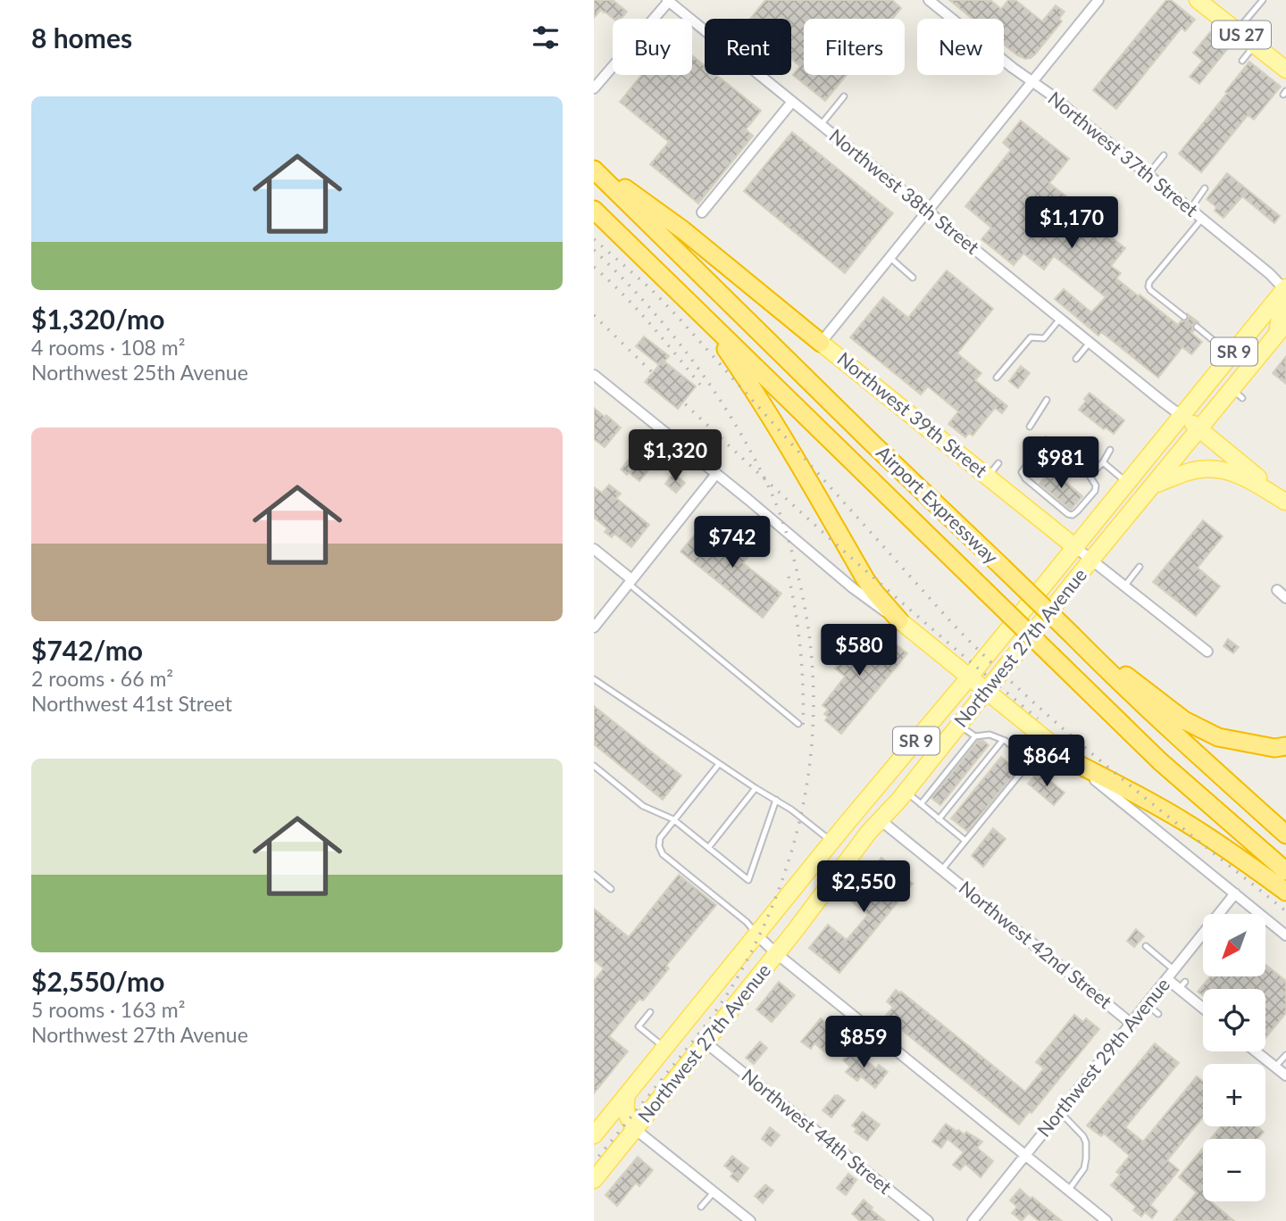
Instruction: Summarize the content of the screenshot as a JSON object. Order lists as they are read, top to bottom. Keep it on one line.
{"streets":{"highway":["Airport Expressway"],"main road":["US 27","Northwest 38th Street","SR 9","Northwest 39th Street","Northwest 27th Avenue"],"street":["Northwest 37th Street","Northwest 42nd Street","Northwest 29th Avenue","Northwest 44th Street"]},"crossings":[["Northwest 37th Street","Northwest 27th Avenue"],["Northwest 38th Street","Northwest 27th Avenue"],["Northwest 39th Street","Northwest 27th Avenue"],["Northwest 27th Avenue","Northwest 42nd Street"],["Northwest 27th Avenue","Northwest 44th Street"],["Northwest 42nd Street","Northwest 29th Avenue"]],"north":"bottom left","page":{"heading":"8 homes","chip":["Buy","Rent","Filters","New"],"list":[{"name":"$1,320/mo","note":"4 rooms · 108 m² · Northwest 25th Avenue"},{"name":"$742/mo","note":"2 rooms · 66 m² · Northwest 41st Street"},{"name":"$2,550/mo","note":"5 rooms · 163 m² · Northwest 27th Avenue"}],"price":["$1,170","$1,320","$981","$742","$580","$864","$2,550","$859"],"map_buttons":["+","−"]}}
